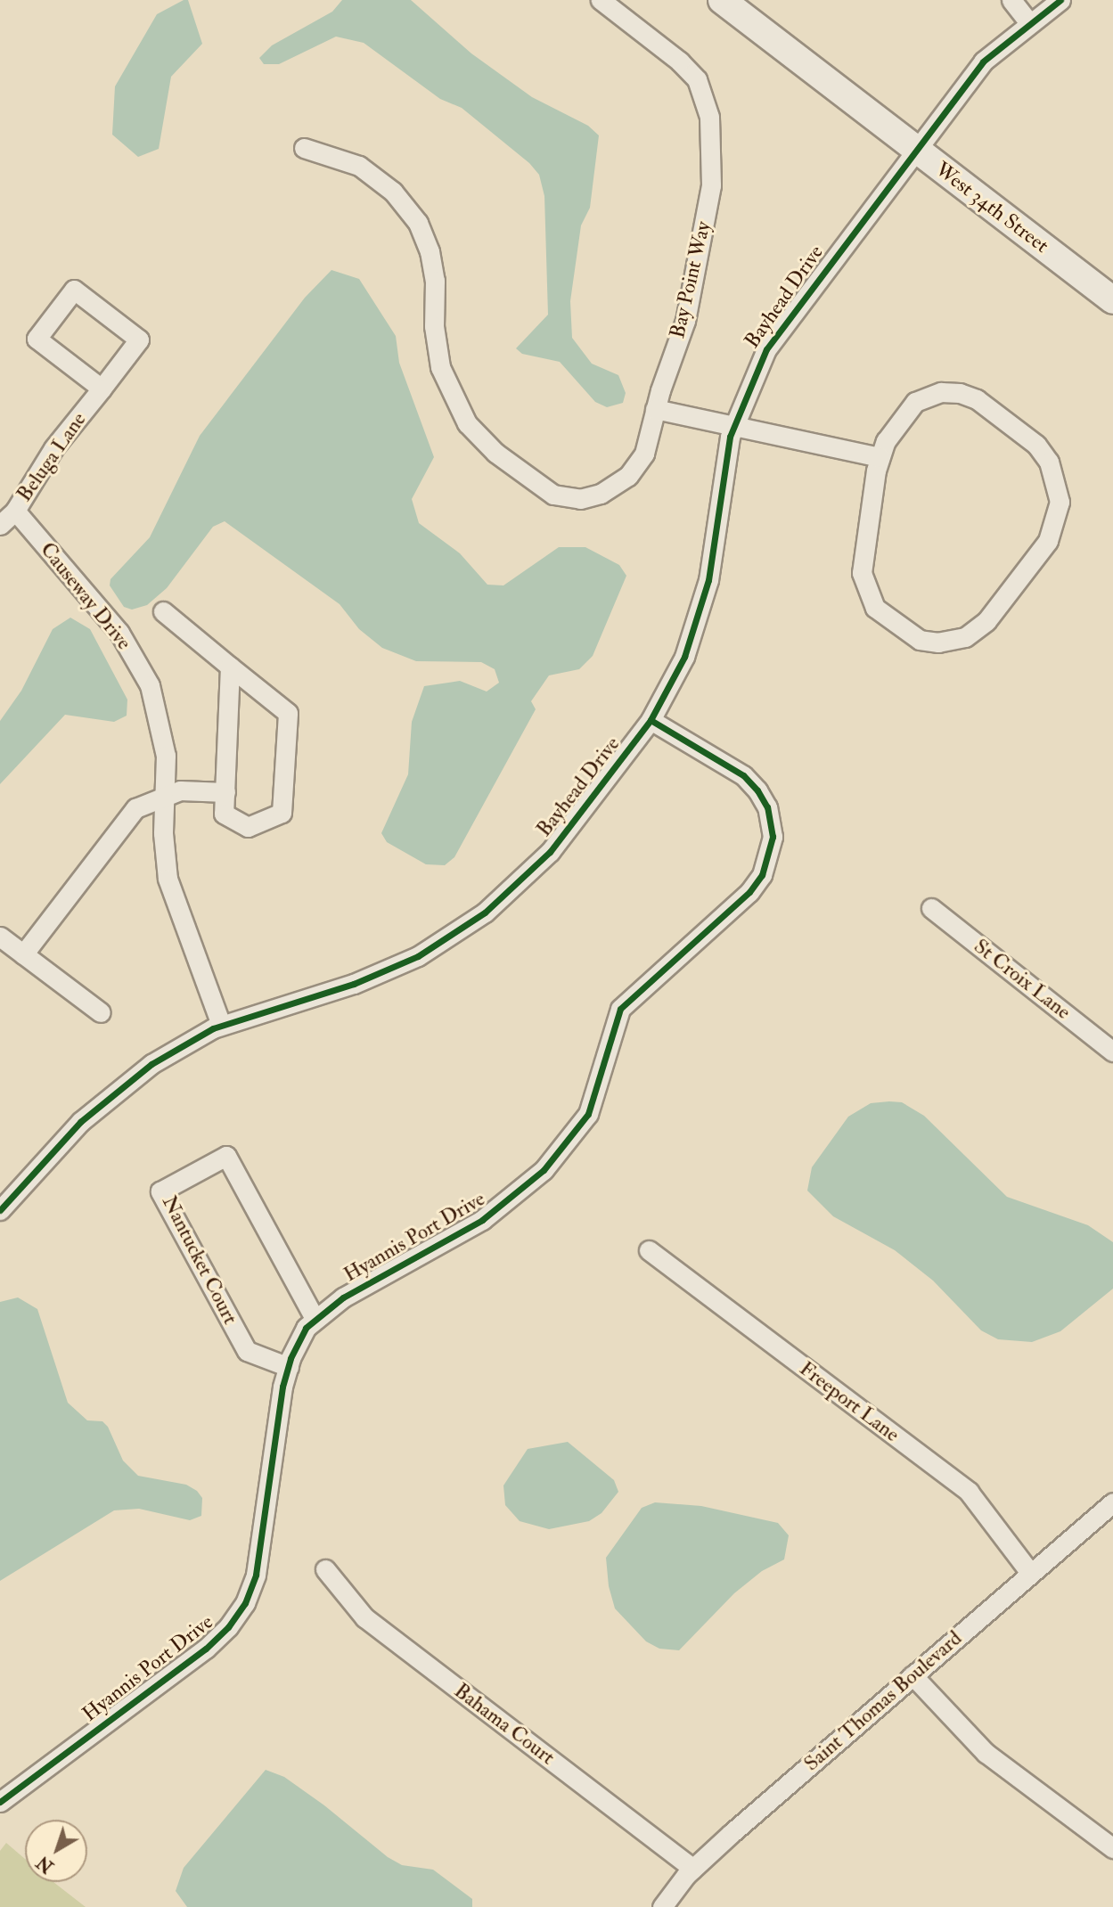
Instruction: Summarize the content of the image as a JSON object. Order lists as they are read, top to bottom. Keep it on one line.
{"streets":{"street":["West 34th Street","Bay Point Way","Bayhead Drive","Beluga Lane","Causeway Drive","St Croix Lane","Hyannis Port Drive","Nantucket Court","Freeport Lane","Saint Thomas Boulevard","Bahama Court"]},"crossings":[["West 34th Street","Bayhead Drive"],["Bayhead Drive","Causeway Drive"],["Bayhead Drive","Hyannis Port Drive"],["Beluga Lane","Causeway Drive"],["Hyannis Port Drive","Nantucket Court"],["Freeport Lane","Saint Thomas Boulevard"],["Saint Thomas Boulevard","Bahama Court"]],"north":"bottom left"}
